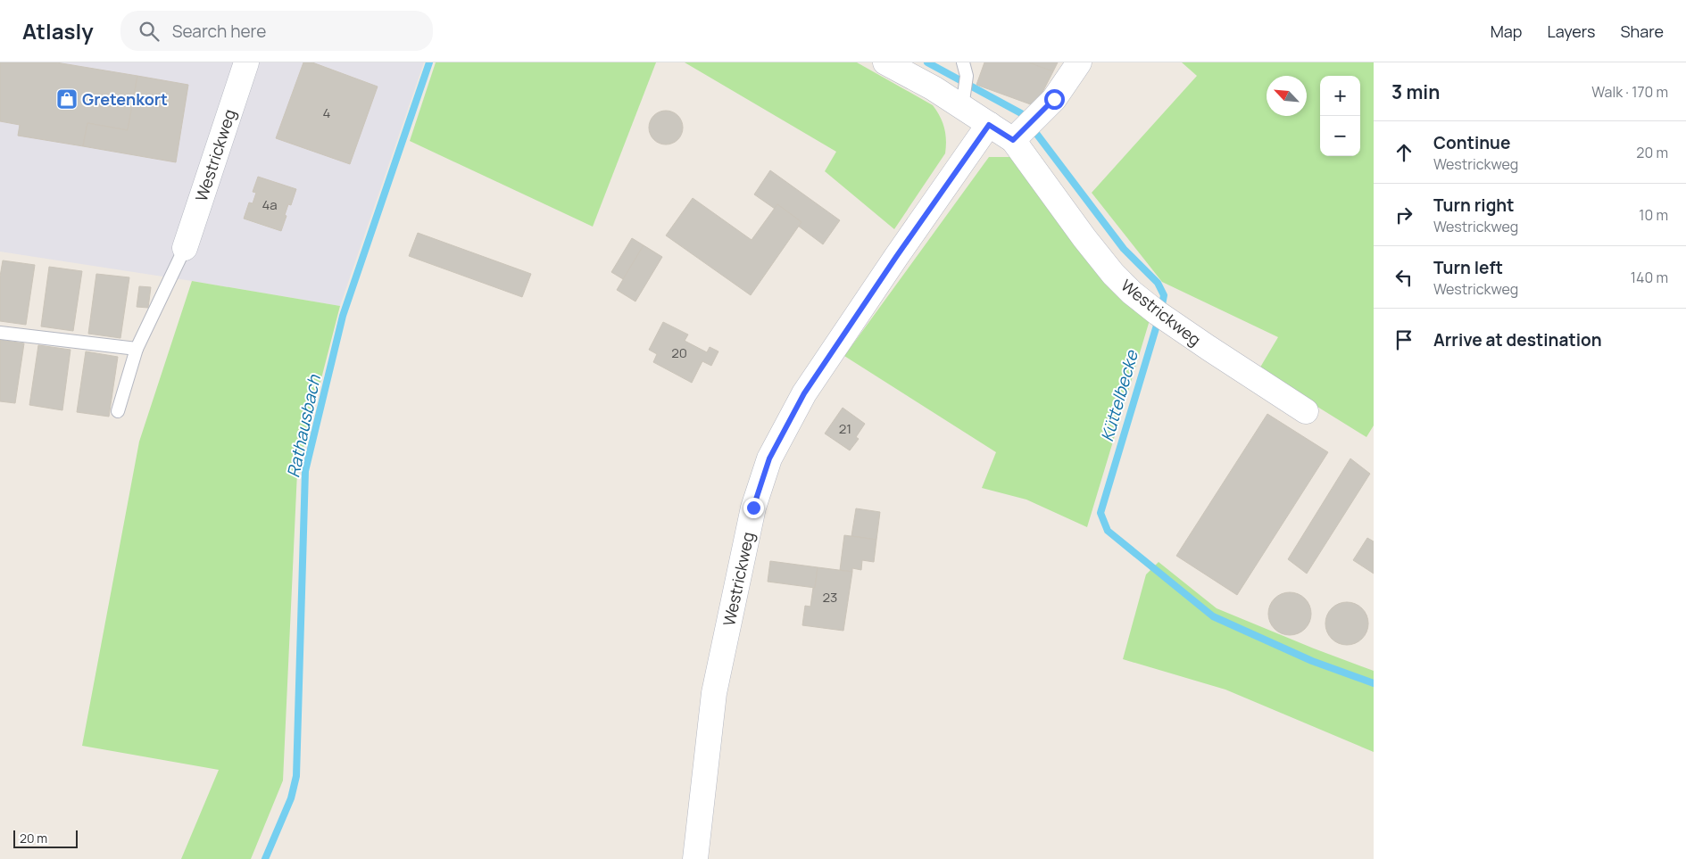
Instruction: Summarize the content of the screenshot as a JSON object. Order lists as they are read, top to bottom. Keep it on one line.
{"streets":{"street":["Westrickweg"]},"water":["Küttelbecke","Rathausbach"],"places":{"shop":["Gretenkort"]},"house_numbers":["4","4a","20","21","23"],"scale_bar":"20 m","north":"top left","page":{"header":"Atlasly","search":"Search here","nav":["Map","Layers","Share"],"heading":["3 min","Walk · 170 m"],"map_buttons":["+","−"],"list":[["Continue","Westrickweg","20 m"],["Turn right","Westrickweg","10 m"],["Turn left","Westrickweg","140 m"],"Arrive at destination"],"scale":"20 m"}}
